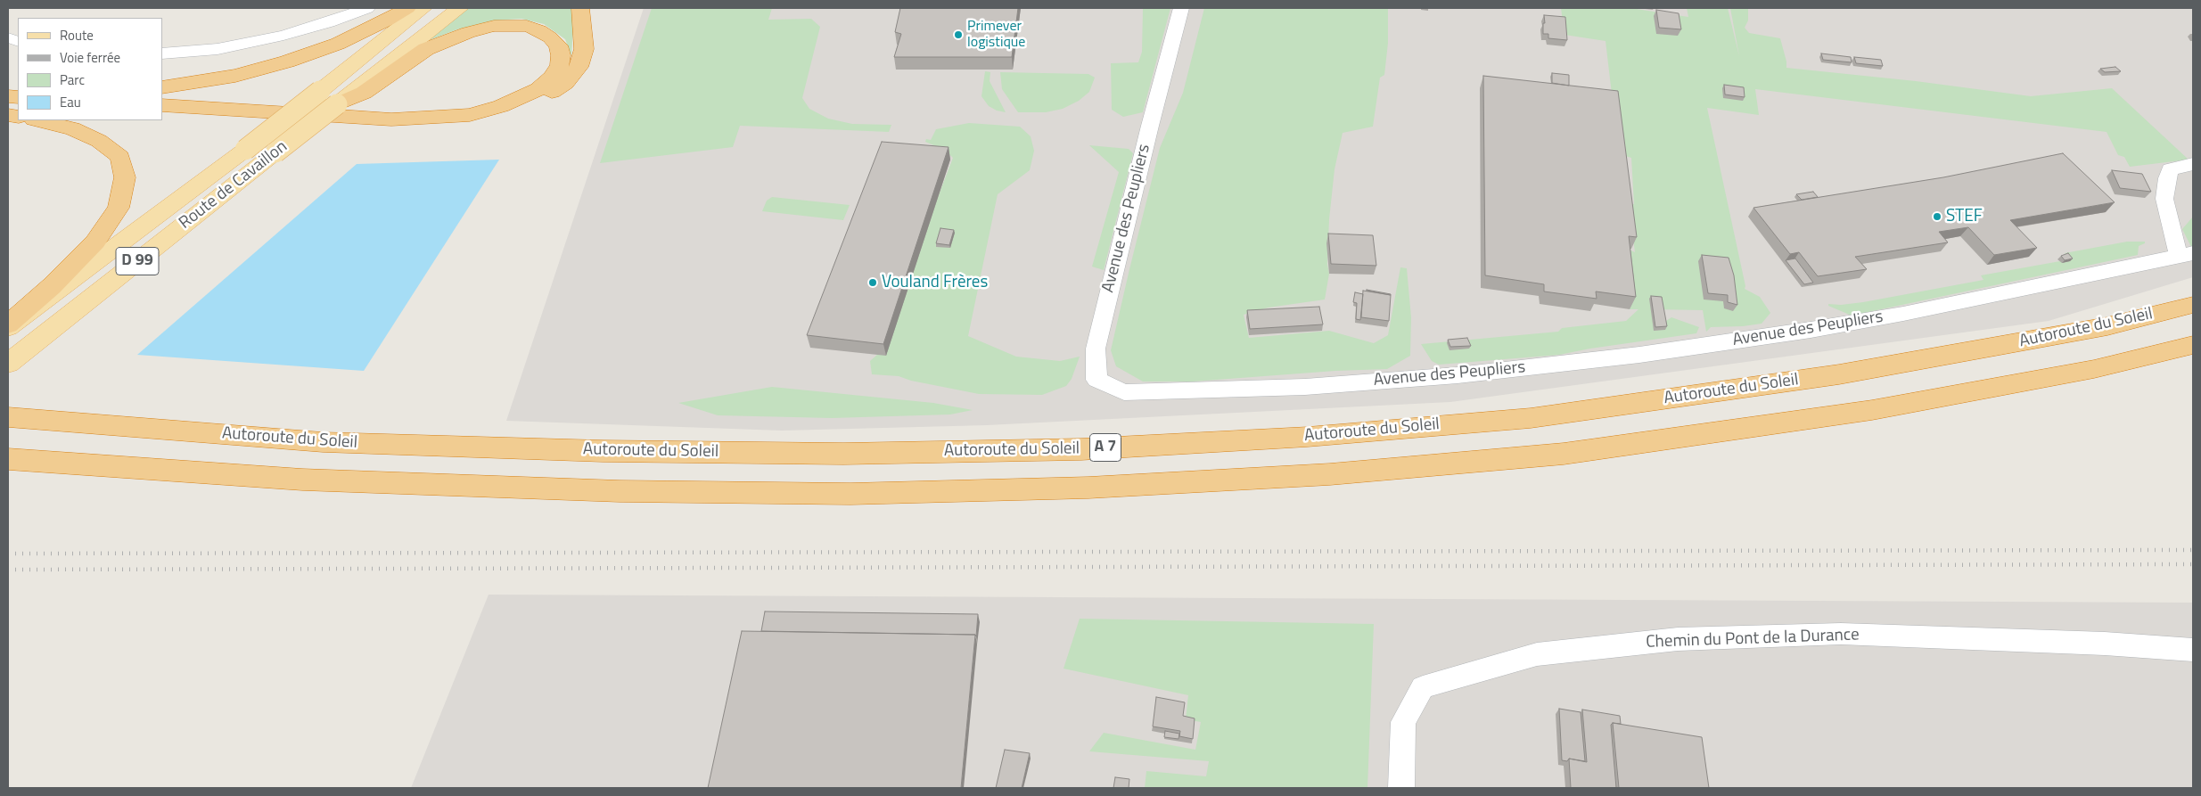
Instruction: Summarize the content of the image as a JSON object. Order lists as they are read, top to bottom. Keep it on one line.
{"streets":{"highway":["Autoroute du Soleil","A 7"],"main road":["Route de Cavaillon","D 99"],"street":["Avenue des Peupliers","Chemin du Pont de la Durance"]},"places":["Primever logistique","STEF","Vouland Frères"],"legend":["Route","Voie ferrée","Parc","Eau"]}
